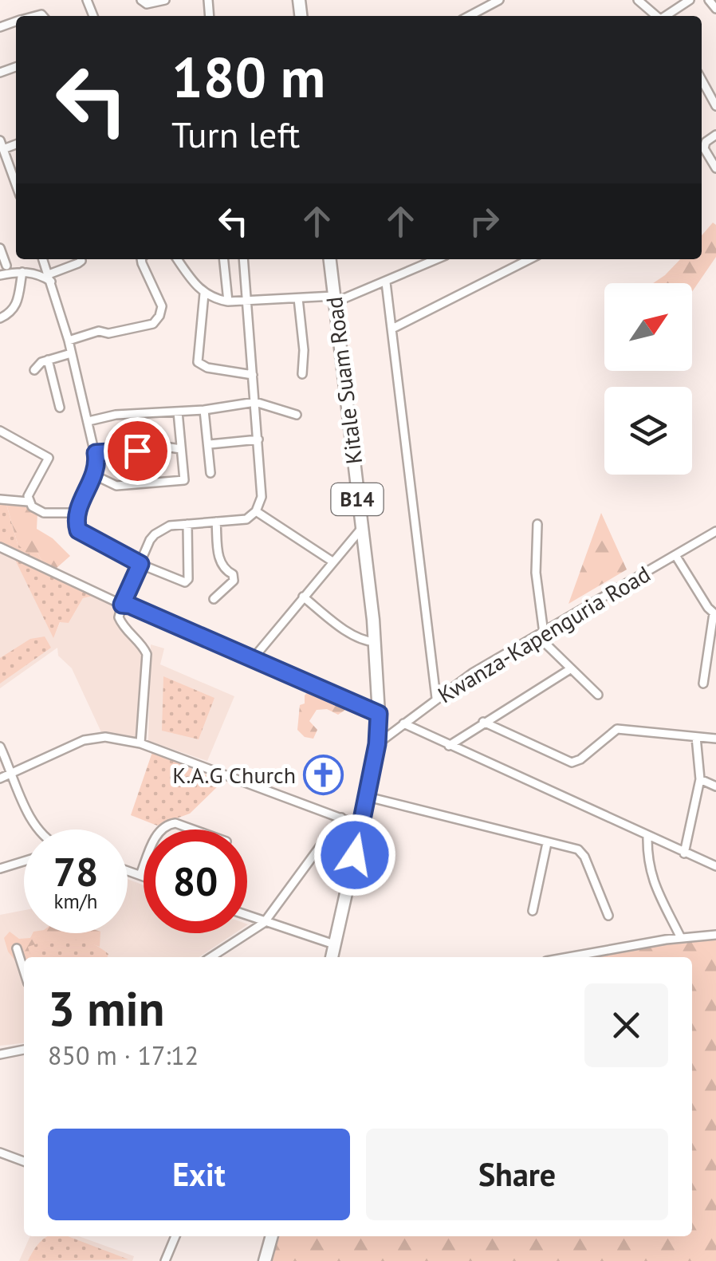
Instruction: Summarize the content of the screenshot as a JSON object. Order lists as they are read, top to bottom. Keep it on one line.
{"streets":{"highway":["Kitale Suam Road","B14"],"street":["Kwanza-Kapenguria Road"]},"crossings":[["Kitale Suam Road","B14"],["Kitale Suam Road","Kwanza-Kapenguria Road"],["B14","Kwanza-Kapenguria Road"]],"places":{"church":["K.A.G Church"]},"north":"top right","page":{"turn":["180 m","Turn left"],"speed":"78 km/h","limit":"80","heading":["3 min","850 m · 17:12"],"buttons":["Exit","Share"]}}
